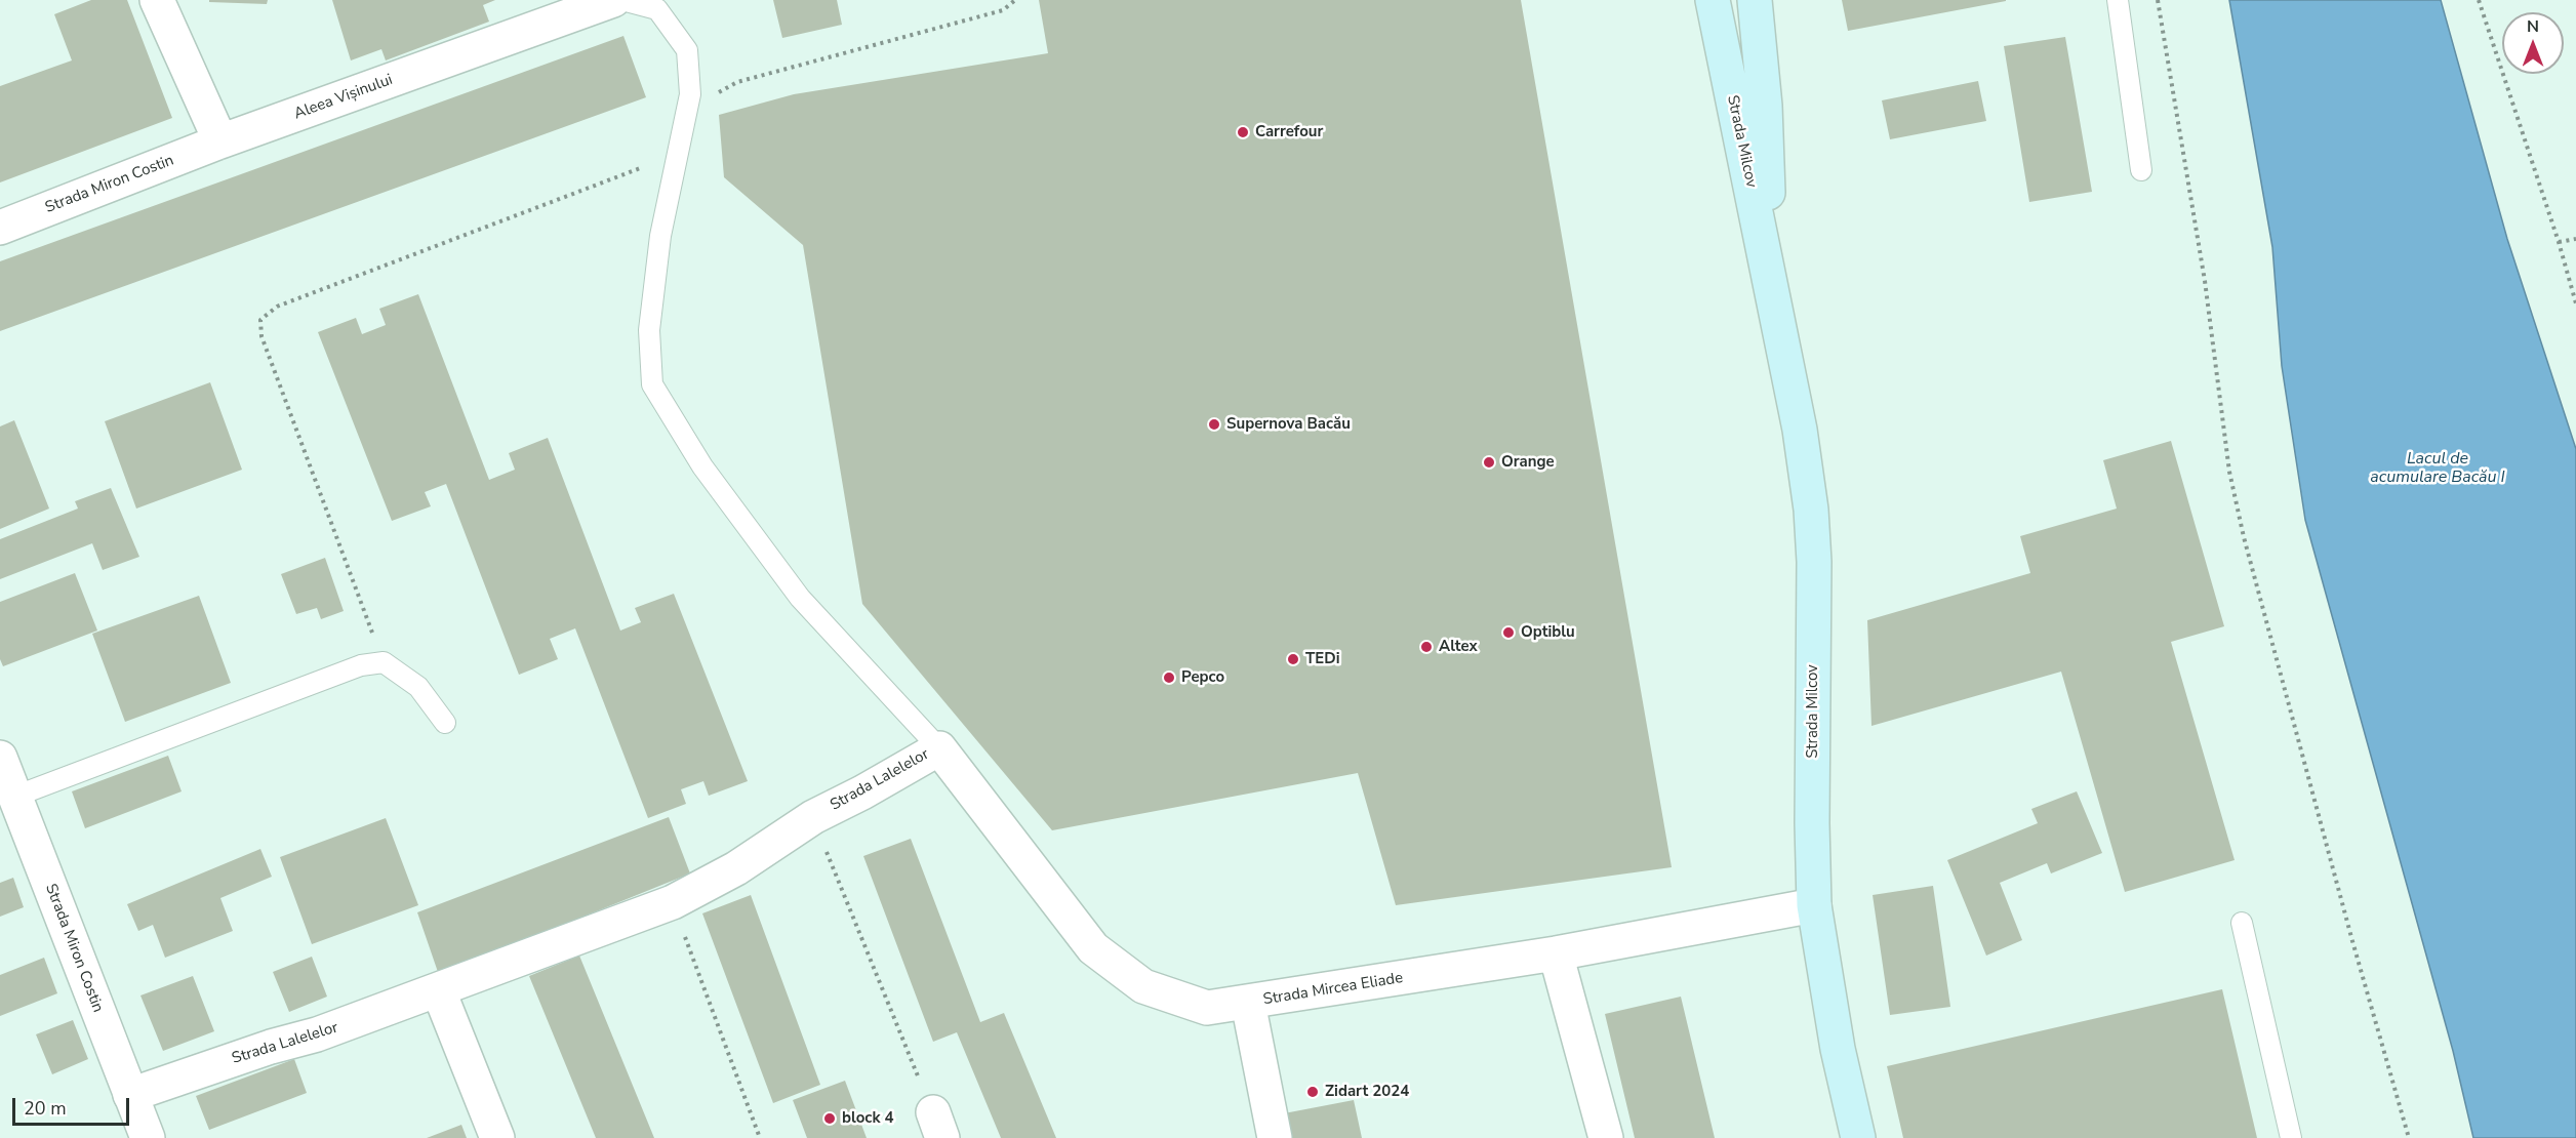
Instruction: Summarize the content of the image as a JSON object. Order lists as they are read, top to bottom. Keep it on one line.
{"streets":{"main road":["Strada Milcov"],"street":["Aleea Vișinului","Strada Miron Costin","Strada Lalelelor","Strada Mircea Eliade"]},"crossings":[["Aleea Vișinului","Strada Miron Costin"],["Strada Milcov","Strada Mircea Eliade"],["Strada Miron Costin","Strada Lalelelor"],["Strada Lalelelor","Strada Mircea Eliade"]],"water":["Lacul de acumulare Bacău I"],"places":["Carrefour","Supernova Bacău","Orange","Optiblu","Altex","TEDi","Pepco","Zidart 2024","block 4"],"scale_bar":"20 m","north":"top"}
